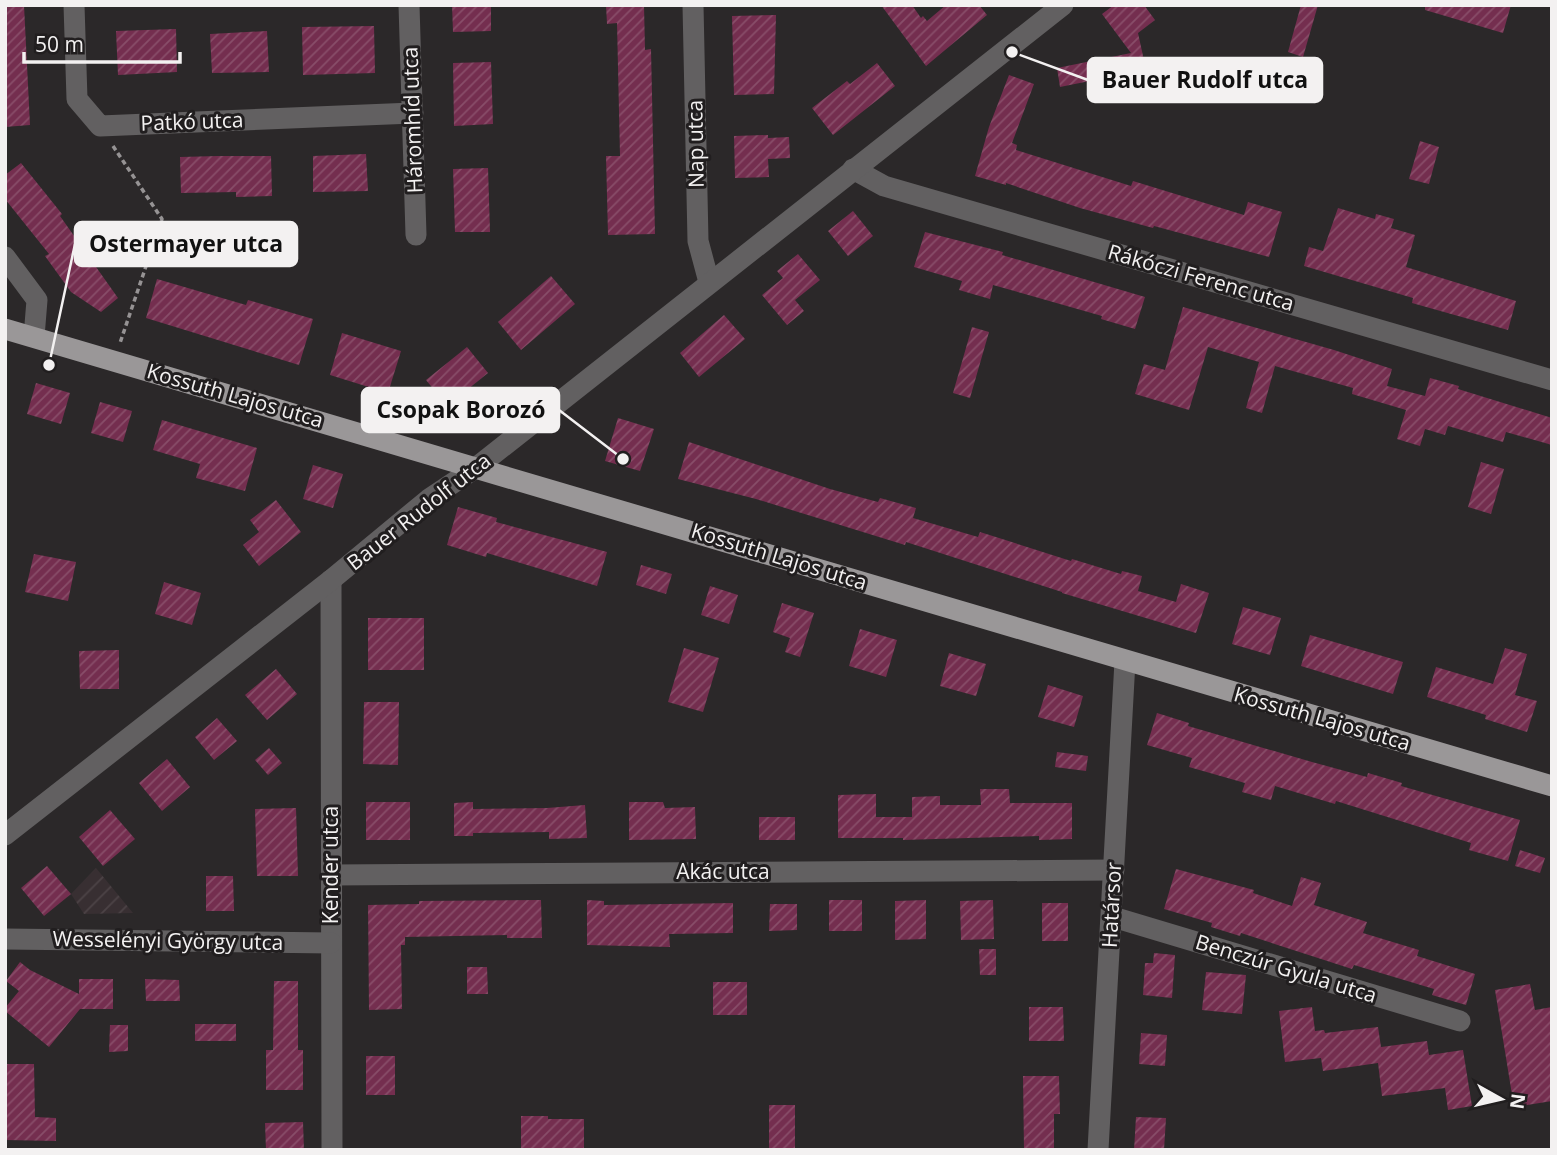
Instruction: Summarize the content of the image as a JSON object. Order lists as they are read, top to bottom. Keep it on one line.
{"streets":{"main road":["Kossuth Lajos utca"],"street":["Háromhíd utca","Patkó utca","Nap utca","Rákóczi Ferenc utca","Bauer Rudolf utca","Kender utca","Akác utca","Határsor","Wesselényi György utca","Benczúr Gyula utca"]},"crossings":[["Háromhíd utca","Patkó utca"],["Nap utca","Bauer Rudolf utca"],["Rákóczi Ferenc utca","Bauer Rudolf utca"],["Kossuth Lajos utca","Bauer Rudolf utca"],["Kossuth Lajos utca","Határsor"],["Bauer Rudolf utca","Kender utca"],["Kender utca","Akác utca"],["Kender utca","Wesselényi György utca"],["Akác utca","Határsor"],["Határsor","Benczúr Gyula utca"]],"places":["Bauer Rudolf utca","Ostermayer utca","Csopak Borozó"],"scale_bar":"50 m","north":"right"}
